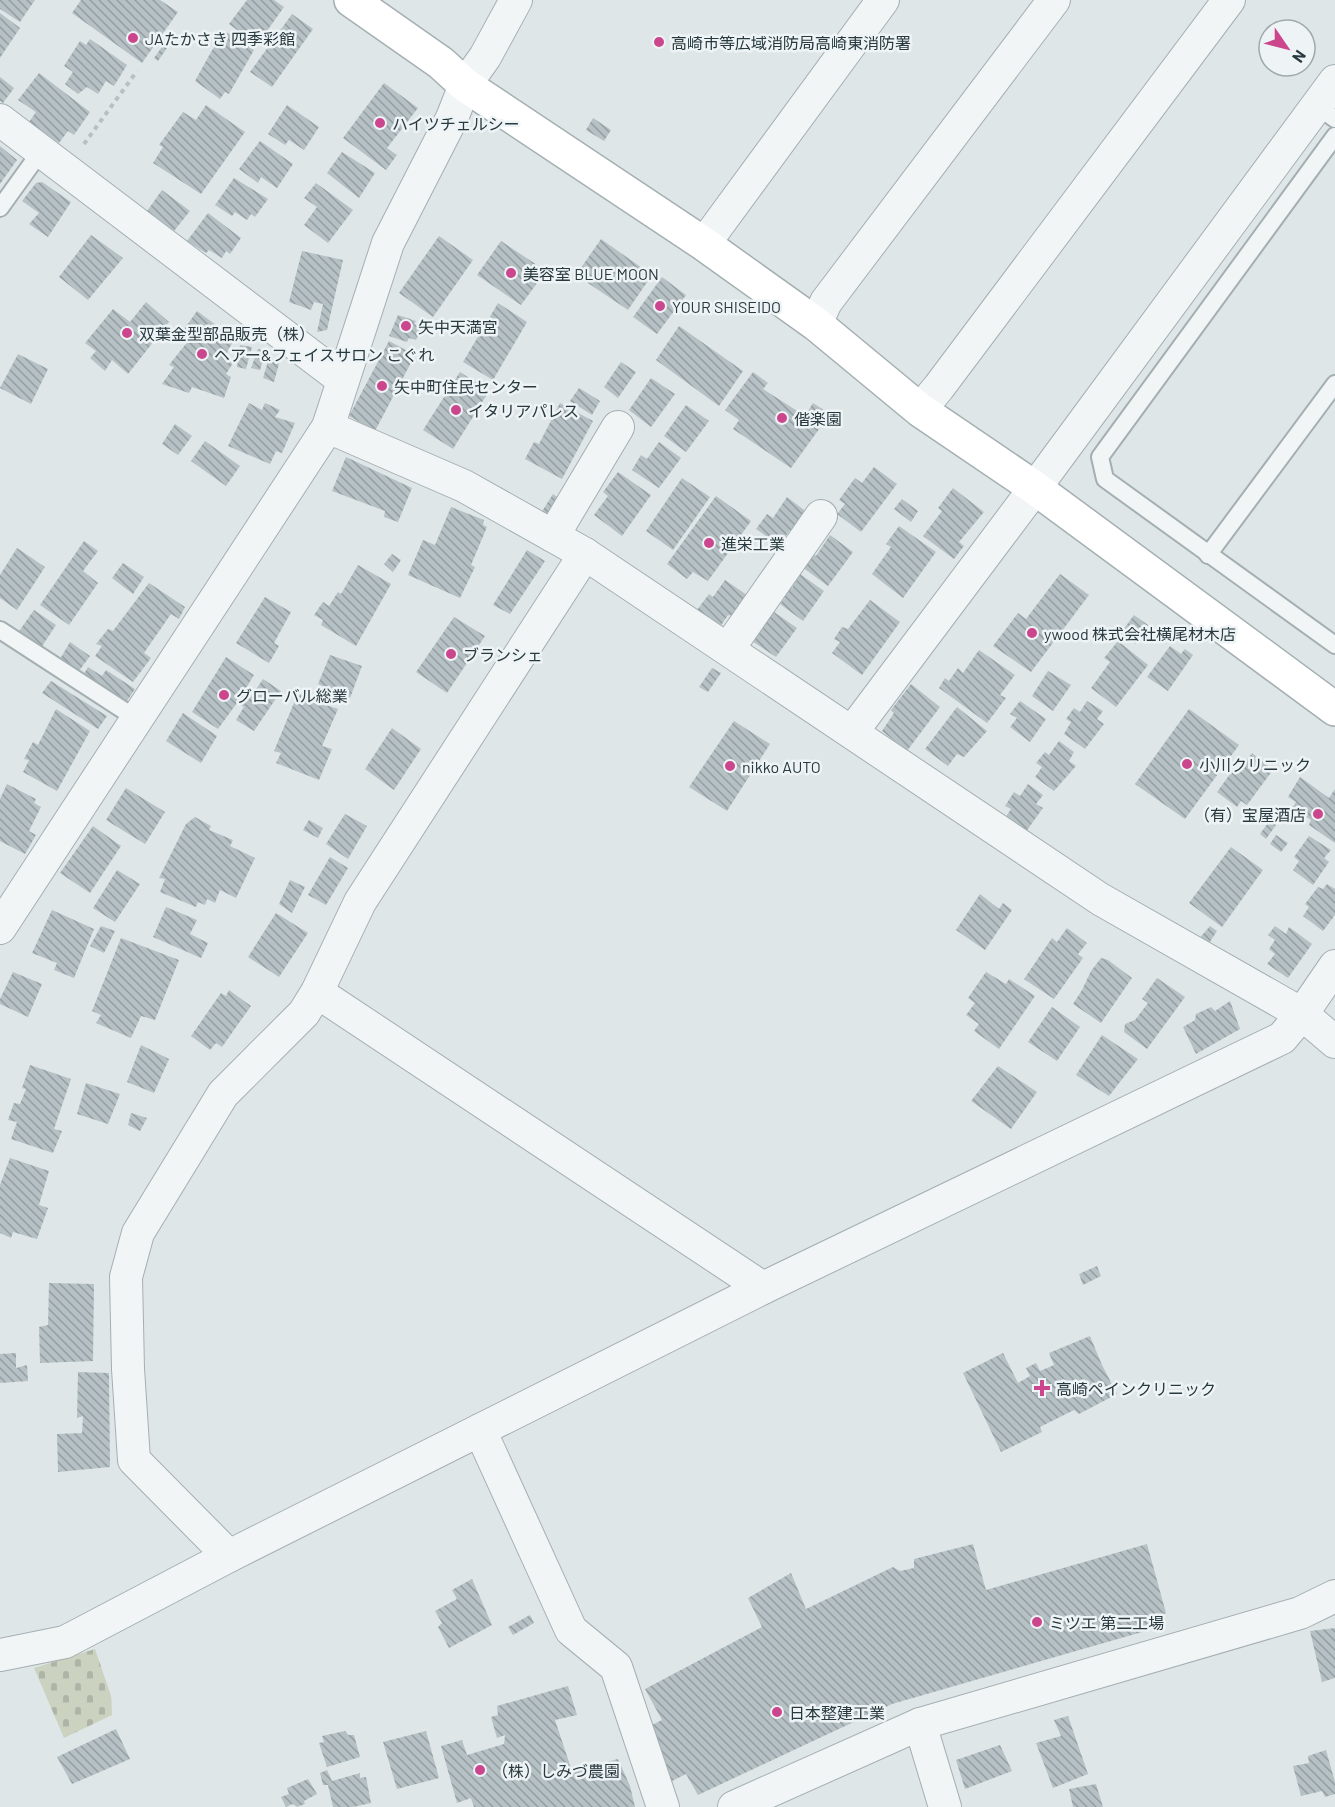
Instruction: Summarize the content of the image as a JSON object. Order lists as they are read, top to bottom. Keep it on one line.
{"places":{"other":["JAたかさき 四季彩館","高崎市等広域消防局高崎東消防署","ハイツチェルシー","美容室 BLUE MOON","YOUR SHISEIDO","矢中天満宮","双葉金型部品販売（株）","ヘアー&フェイスサロン こぐれ","矢中町住民センター","イタリアパレス","偕楽園","進栄工業","ywood 株式会社横尾材木店","ブランシェ","グローバル総業","小川クリニック","nikko AUTO","（有）宝屋酒店","ミツエ 第二工場","日本整建工業","（株）しみづ農園"],"health":["高崎ペインクリニック"]},"north":"bottom right"}
